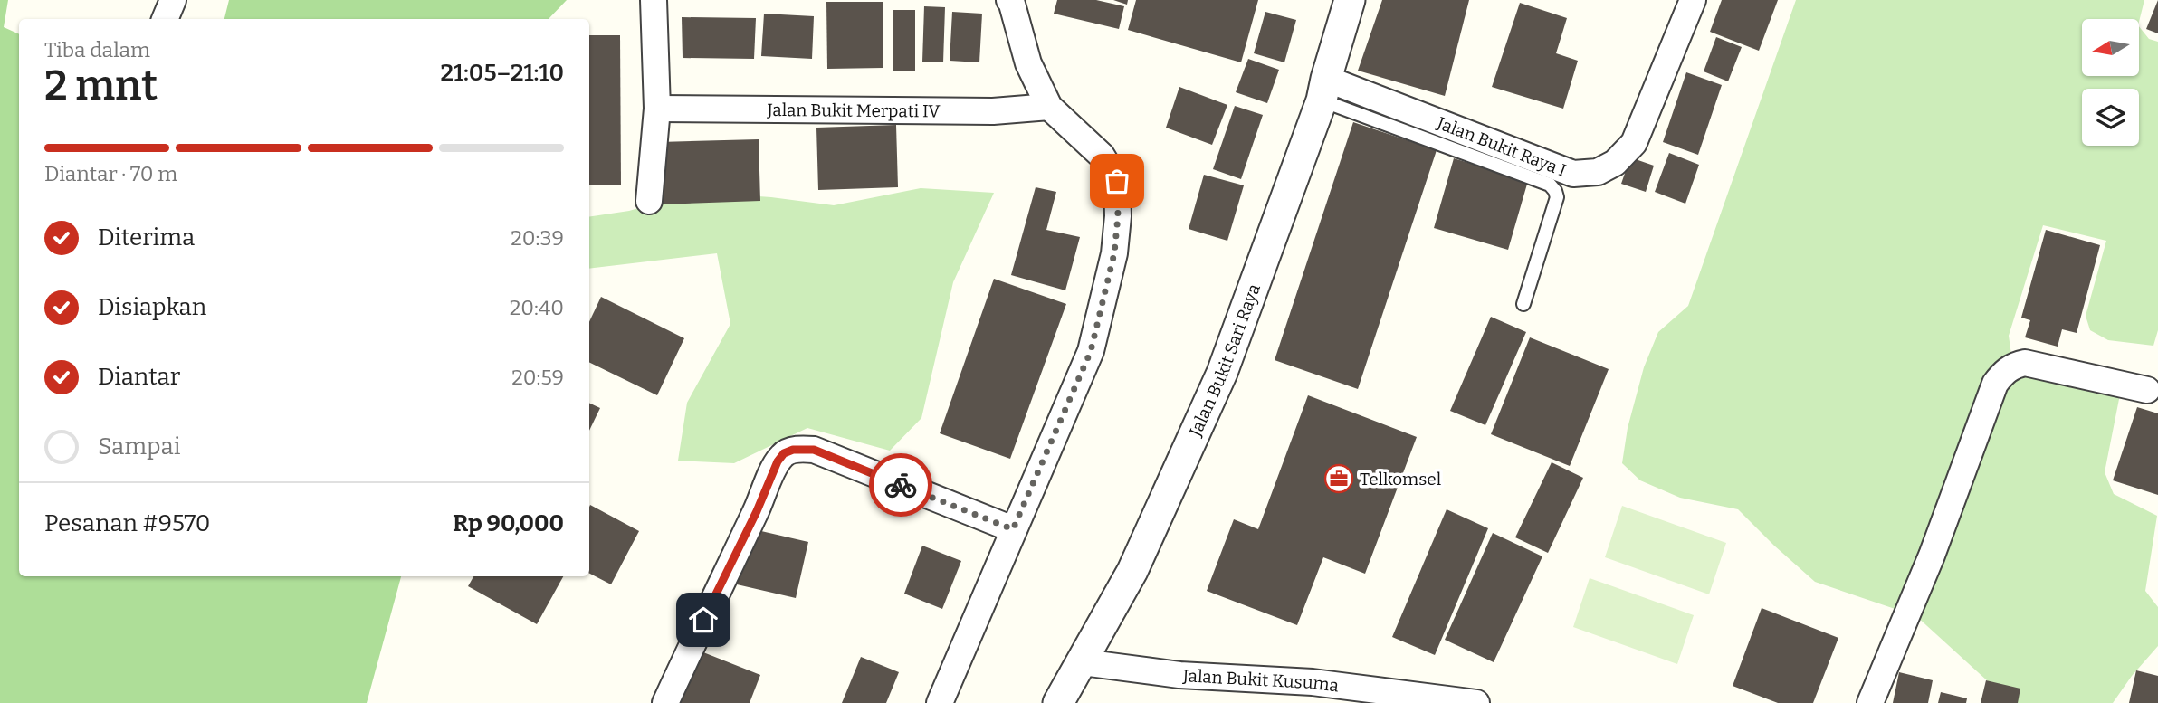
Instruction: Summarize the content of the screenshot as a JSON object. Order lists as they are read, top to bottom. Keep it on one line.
{"streets":{"street":["Jalan Bukit Merpati IV","Jalan Bukit Raya I","Jalan Bukit Sari Raya","Jalan Bukit Kusuma"]},"crossings":[["Jalan Bukit Raya I","Jalan Bukit Sari Raya"],["Jalan Bukit Sari Raya","Jalan Bukit Kusuma"]],"places":{"office":["Telkomsel"]},"north":"left","page":{"heading":["2 mnt","Tiba dalam","21:05–21:10"],"panel":["Pesanan #9570","Rp 90,000"],"bar":"Diantar · 70 m","list":[["Diterima","20:39"],["Disiapkan","20:40"],["Diantar","20:59"],"Sampai"]}}
